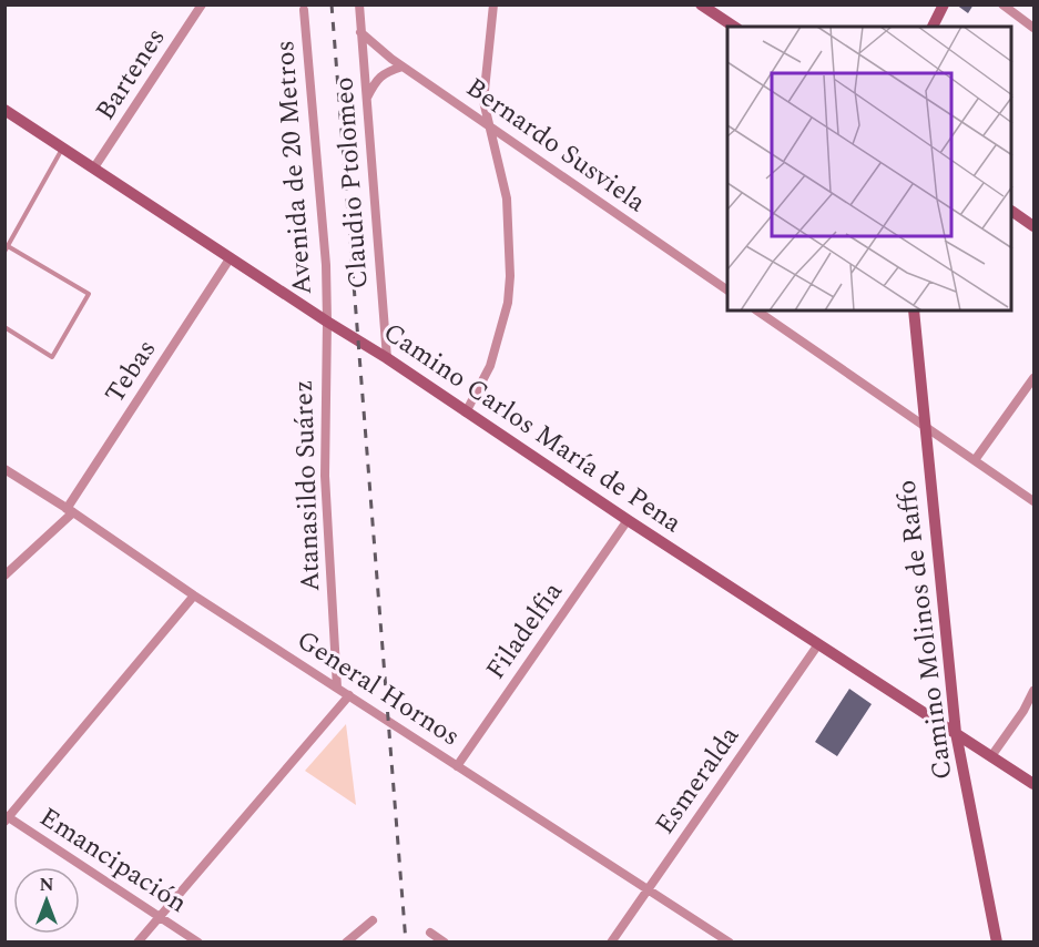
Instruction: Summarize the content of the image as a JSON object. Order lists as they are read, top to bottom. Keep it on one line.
{"streets":{"street":["Bartenes","Bernardo Susviela","Avenida de 20 Metros","Claudio Ptolomeo","Tebas","Camino Carlos María de Pena","Atanasildo Suárez","Camino Molinos de Raffo","Filadelfia","General Hornos","Esmeralda","Emancipación"]},"crossings":[["Bartenes","Camino Carlos María de Pena"],["Bernardo Susviela","Claudio Ptolomeo"],["Avenida de 20 Metros","Camino Carlos María de Pena"],["Avenida de 20 Metros","Atanasildo Suárez"],["Claudio Ptolomeo","Camino Carlos María de Pena"],["Tebas","Camino Carlos María de Pena"],["Tebas","General Hornos"],["Camino Carlos María de Pena","Atanasildo Suárez"],["Camino Carlos María de Pena","Camino Molinos de Raffo"],["Camino Carlos María de Pena","Filadelfia"],["Camino Carlos María de Pena","Esmeralda"],["Atanasildo Suárez","General Hornos"],["Filadelfia","General Hornos"],["General Hornos","Esmeralda"]],"north":"top"}
